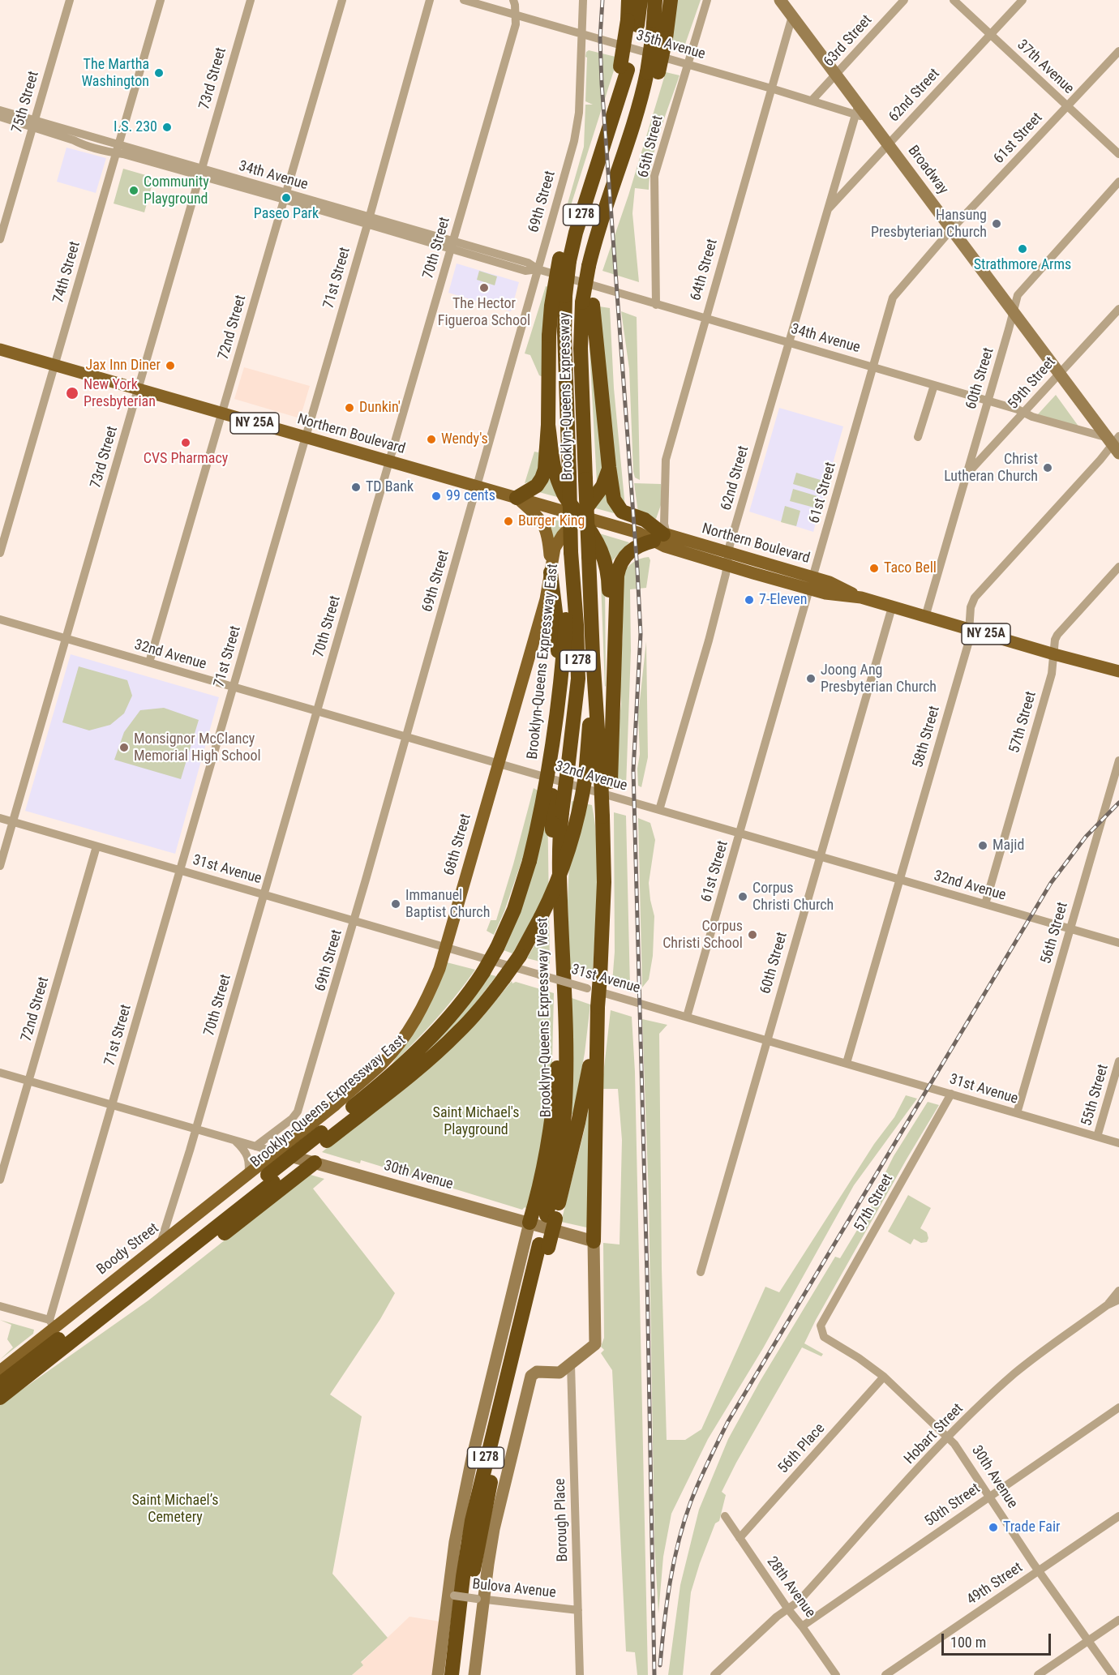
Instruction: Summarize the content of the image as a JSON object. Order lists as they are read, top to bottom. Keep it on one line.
{"streets":{"highway":["I 278","Brooklyn-Queens Expressway","Brooklyn-Queens Expressway East","Brooklyn-Queens Expressway West"],"main road":["NY 25A","Northern Boulevard","68th Street","Boody Street"],"street":["63rd Street","35th Avenue","37th Avenue","73rd Street","62nd Street","75th Street","61st Street","65th Street","Broadway","34th Avenue","69th Street","70th Street","64th Street","74th Street","71st Street","72nd Street","60th Street","59th Street","32nd Avenue","57th Street","58th Street","31st Avenue","56th Street","55th Street","30th Avenue","Hobart Street","56th Place","50th Street","Borough Place","49th Street","28th Avenue","Bulova Avenue"]},"crossings":[["63rd Street","35th Avenue"],["63rd Street","Broadway"],["35th Avenue","62nd Street"],["35th Avenue","65th Street"],["35th Avenue","Broadway"],["35th Avenue","69th Street"],["35th Avenue","70th Street"],["35th Avenue","64th Street"],["37th Avenue","62nd Street"],["37th Avenue","61st Street"],["73rd Street","34th Avenue"],["73rd Street","Northern Boulevard"],["73rd Street","32nd Avenue"],["73rd Street","31st Avenue"],["62nd Street","Broadway"],["62nd Street","34th Avenue"],["62nd Street","Northern Boulevard"],["62nd Street","32nd Avenue"],["75th Street","34th Avenue"],["61st Street","Broadway"],["61st Street","34th Avenue"],["61st Street","Northern Boulevard"],["61st Street","32nd Avenue"],["61st Street","31st Avenue"],["65th Street","34th Avenue"],["Broadway","34th Avenue"],["Broadway","64th Street"],["Broadway","60th Street"],["Broadway","59th Street"],["Broadway","58th Street"],["34th Avenue","69th Street"],["34th Avenue","70th Street"],["34th Avenue","64th Street"],["34th Avenue","74th Street"],["34th Avenue","71st Street"],["34th Avenue","72nd Street"],["34th Avenue","60th Street"],["34th Avenue","59th Street"],["34th Avenue","58th Street"],["69th Street","Northern Boulevard"],["69th Street","32nd Avenue"],["69th Street","31st Avenue"],["69th Street","30th Avenue"],["I 278","Brooklyn-Queens Expressway"],["70th Street","Northern Boulevard"],["70th Street","32nd Avenue"],["70th Street","31st Avenue"],["70th Street","30th Avenue"],["70th Street","Boody Street"],["64th Street","Northern Boulevard"],["74th Street","Northern Boulevard"],["71st Street","Northern Boulevard"],["71st Street","32nd Avenue"],["71st Street","31st Avenue"],["71st Street","30th Avenue"],["71st Street","Boody Street"],["72nd Street","Northern Boulevard"],["72nd Street","32nd Avenue"],["72nd Street","31st Avenue"],["72nd Street","30th Avenue"],["60th Street","59th Street"],["60th Street","Northern Boulevard"],["60th Street","32nd Avenue"],["60th Street","31st Avenue"],["Brooklyn-Queens Expressway","Brooklyn-Queens Expressway East"],["Brooklyn-Queens Expressway","Brooklyn-Queens Expressway West"],["Northern Boulevard","57th Street"],["Northern Boulevard","58th Street"],["32nd Avenue","57th Street"],["32nd Avenue","58th Street"],["32nd Avenue","68th Street"],["32nd Avenue","56th Street"],["Brooklyn-Queens Expressway East","Brooklyn-Queens Expressway West"],["57th Street","31st Avenue"],["57th Street","30th Avenue"],["58th Street","31st Avenue"],["68th Street","31st Avenue"],["68th Street","30th Avenue"],["68th Street","Boody Street"],["31st Avenue","56th Street"],["31st Avenue","55th Street"],["30th Avenue","Boody Street"],["30th Avenue","Hobart Street"],["30th Avenue","56th Place"],["30th Avenue","50th Street"],["30th Avenue","49th Street"],["Hobart Street","28th Avenue"],["56th Place","28th Avenue"],["50th Street","28th Avenue"],["Borough Place","Bulova Avenue"]],"parks":["Saint Michael's Playground","Saint Michael’s Cemetery"],"places":["The Martha Washington","I.S. 230","Community Playground","Paseo Park","Hansung Presbyterian Church","Strathmore Arms","The Hector Figueroa School","Jax Inn Diner","New York Presbyterian","Dunkin'","Wendy's","CVS Pharmacy","Christ Lutheran Church","TD Bank","99 cents","Burger King","Taco Bell","7-Eleven","Joong Ang Presbyterian Church","Monsignor McClancy Memorial High School","Majid","Corpus Christi Church","Immanuel Baptist Church","Corpus Christi School","Trade Fair"],"scale_bar":"100 m"}
